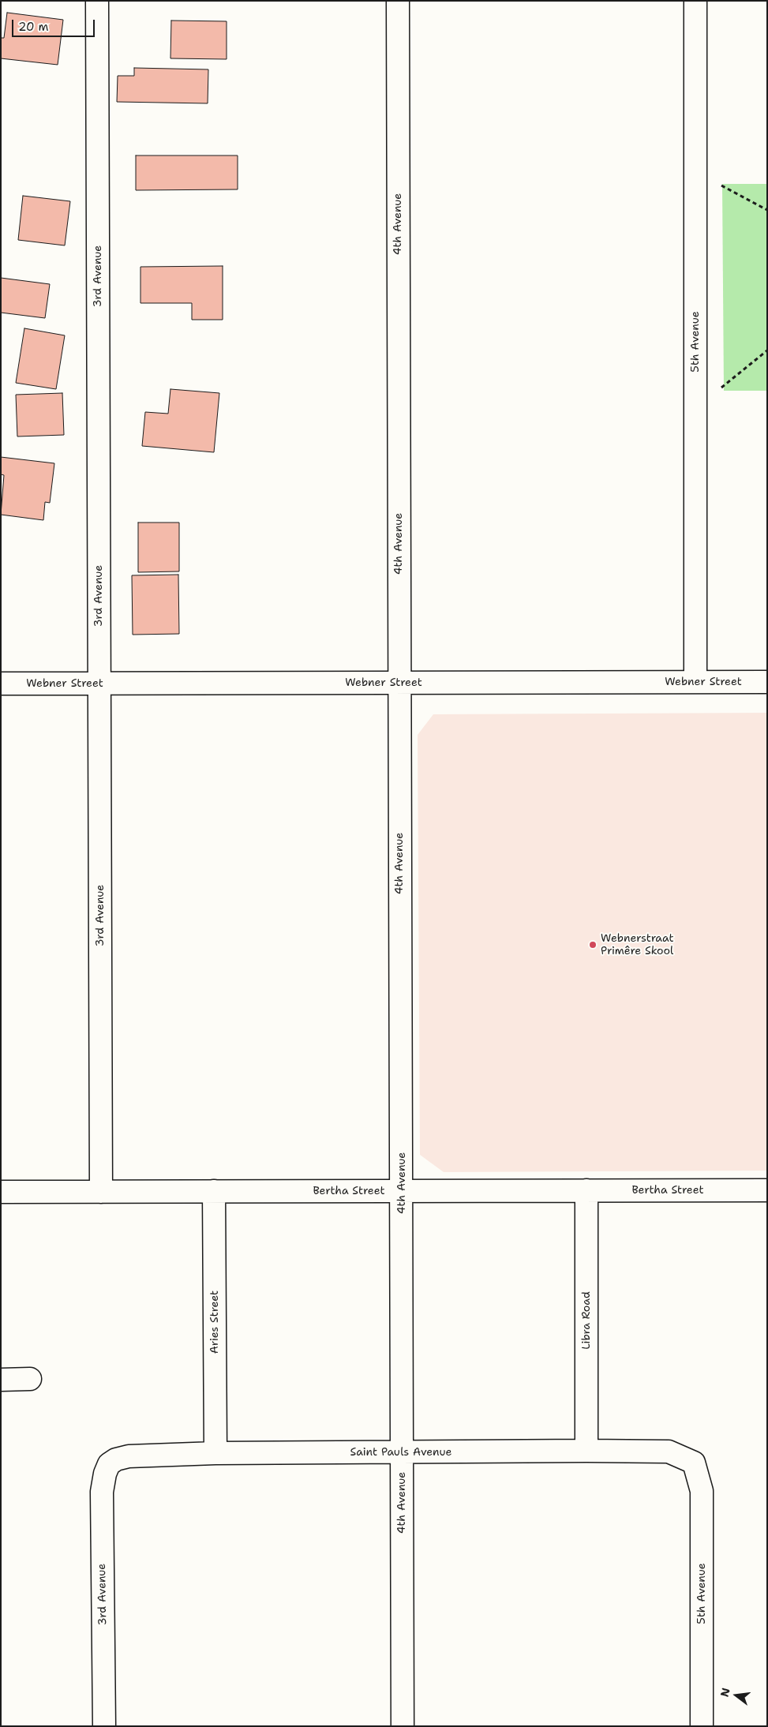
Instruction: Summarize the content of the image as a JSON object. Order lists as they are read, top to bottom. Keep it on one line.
{"streets":{"street":["4th Avenue","3rd Avenue","5th Avenue","Webner Street","Bertha Street","Libra Road","Aries Street","Saint Pauls Avenue"]},"crossings":[["4th Avenue","Webner Street"],["4th Avenue","Bertha Street"],["4th Avenue","Saint Pauls Avenue"],["3rd Avenue","Webner Street"],["3rd Avenue","Bertha Street"],["3rd Avenue","Saint Pauls Avenue"],["5th Avenue","Webner Street"],["5th Avenue","Saint Pauls Avenue"],["Bertha Street","Libra Road"],["Bertha Street","Aries Street"],["Libra Road","Saint Pauls Avenue"],["Aries Street","Saint Pauls Avenue"]],"places":["Webnerstraat Primêre Skool"],"scale_bar":"20 m","north":"left"}
